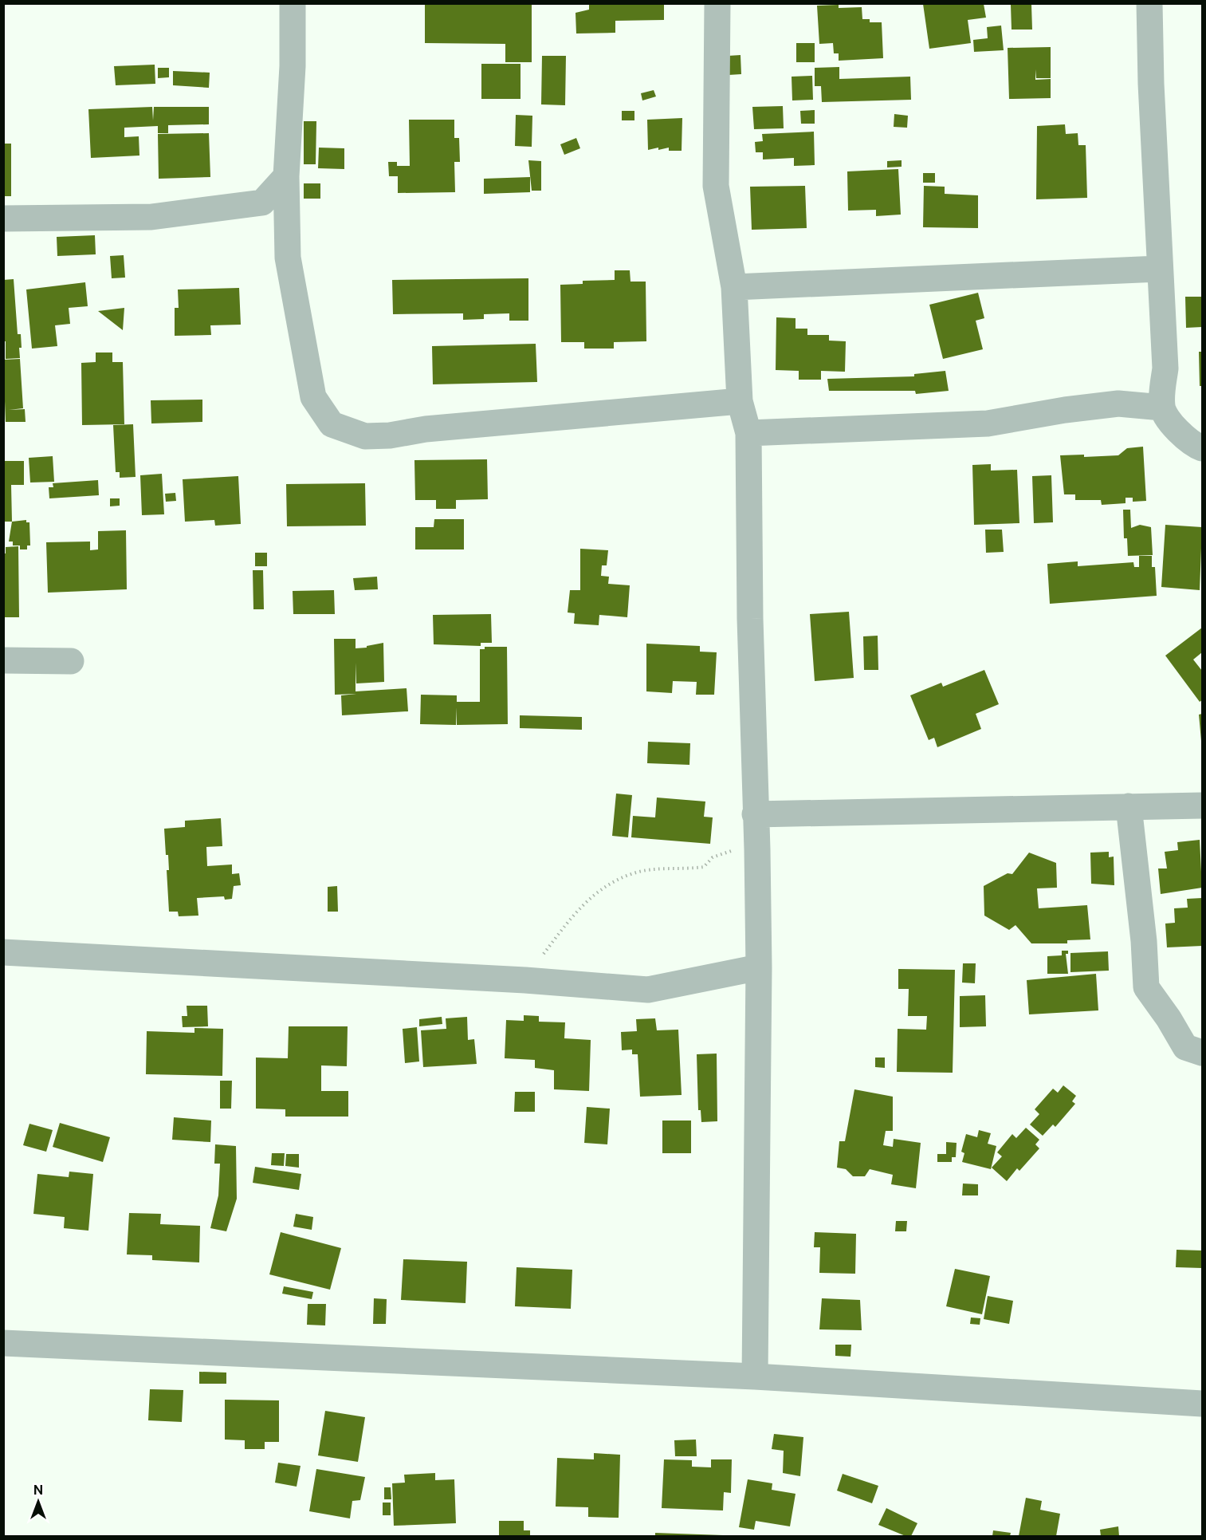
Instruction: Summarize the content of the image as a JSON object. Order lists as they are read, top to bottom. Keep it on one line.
{"north":"top"}
